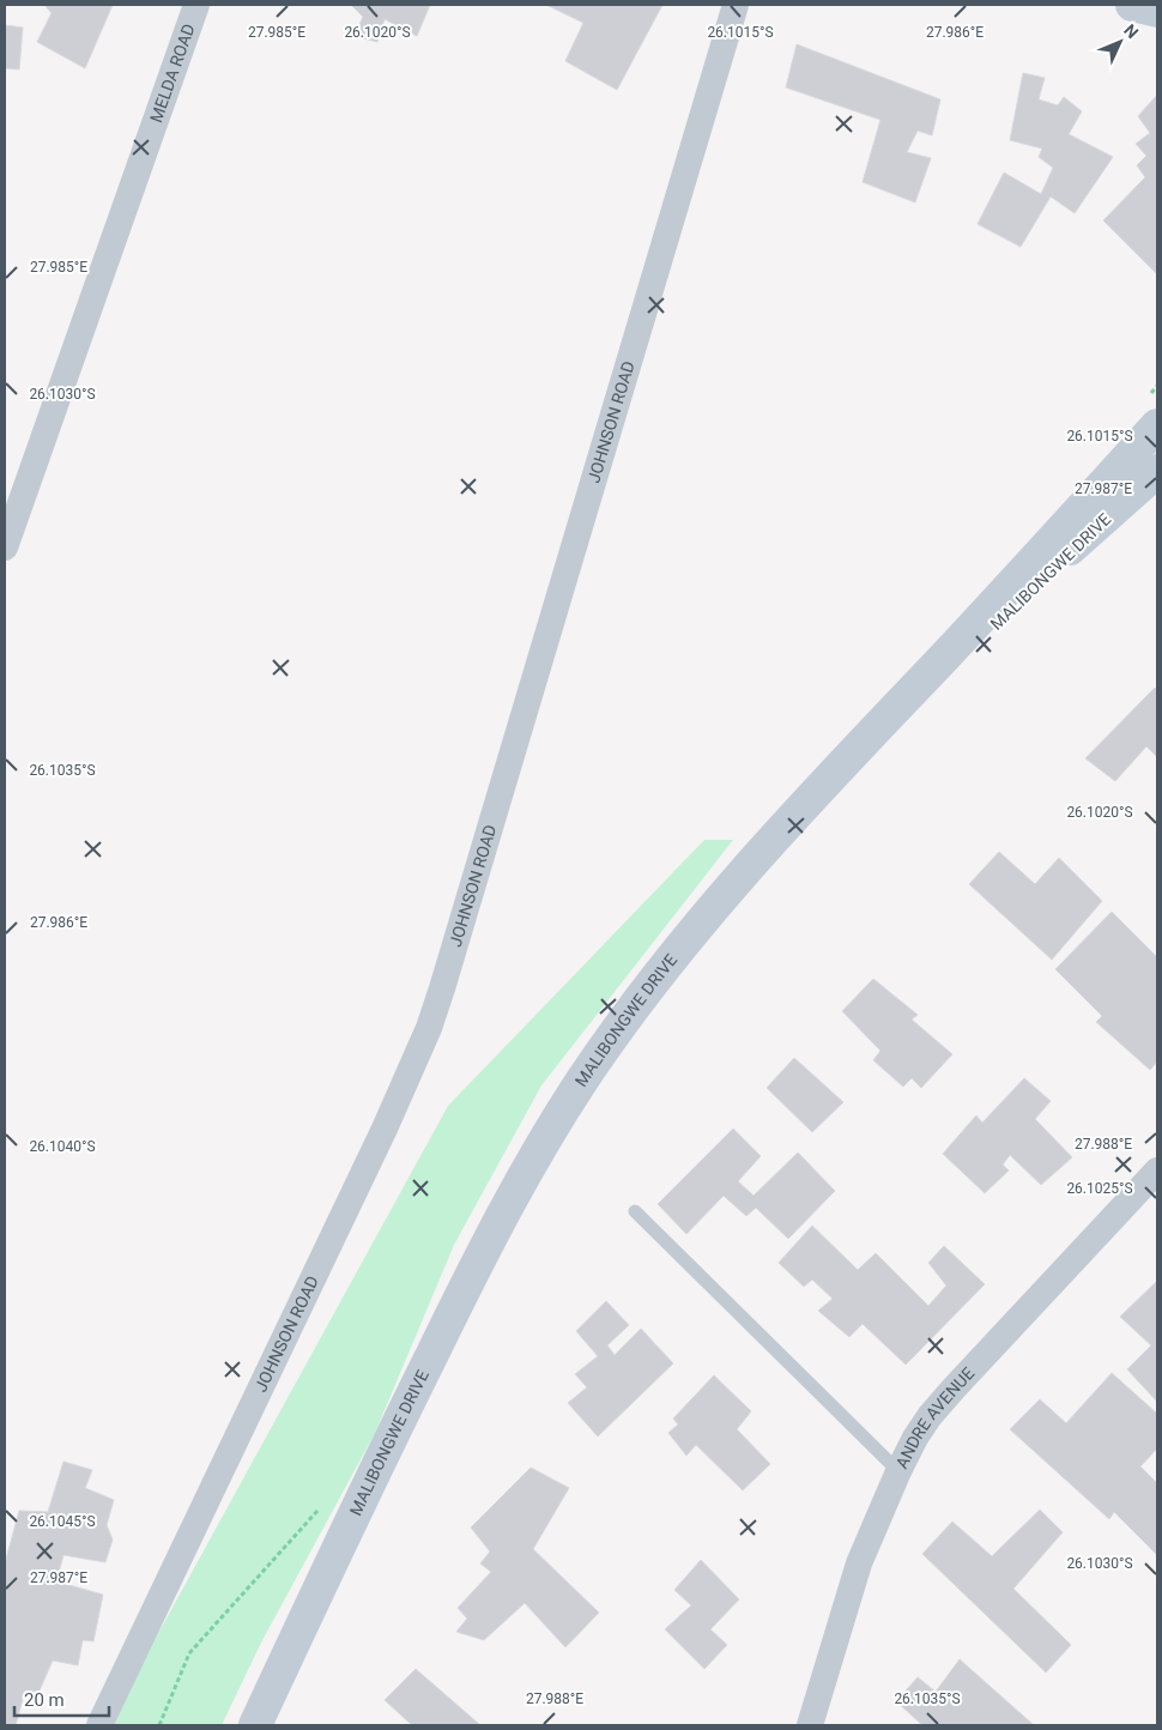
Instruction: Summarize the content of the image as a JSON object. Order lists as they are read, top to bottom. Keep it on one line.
{"streets":{"main road":["MALIBONGWE DRIVE"],"street":["MELDA ROAD","JOHNSON ROAD","ANDRE AVENUE"]},"scale_bar":"20 m","north":"top right","coordinates":["27.985°E","27.986°E","26.1020°S","26.1015°S","26.1030°S","27.987°E","26.1035°S","27.988°E","26.1040°S","26.1025°S","26.1045°S"]}
